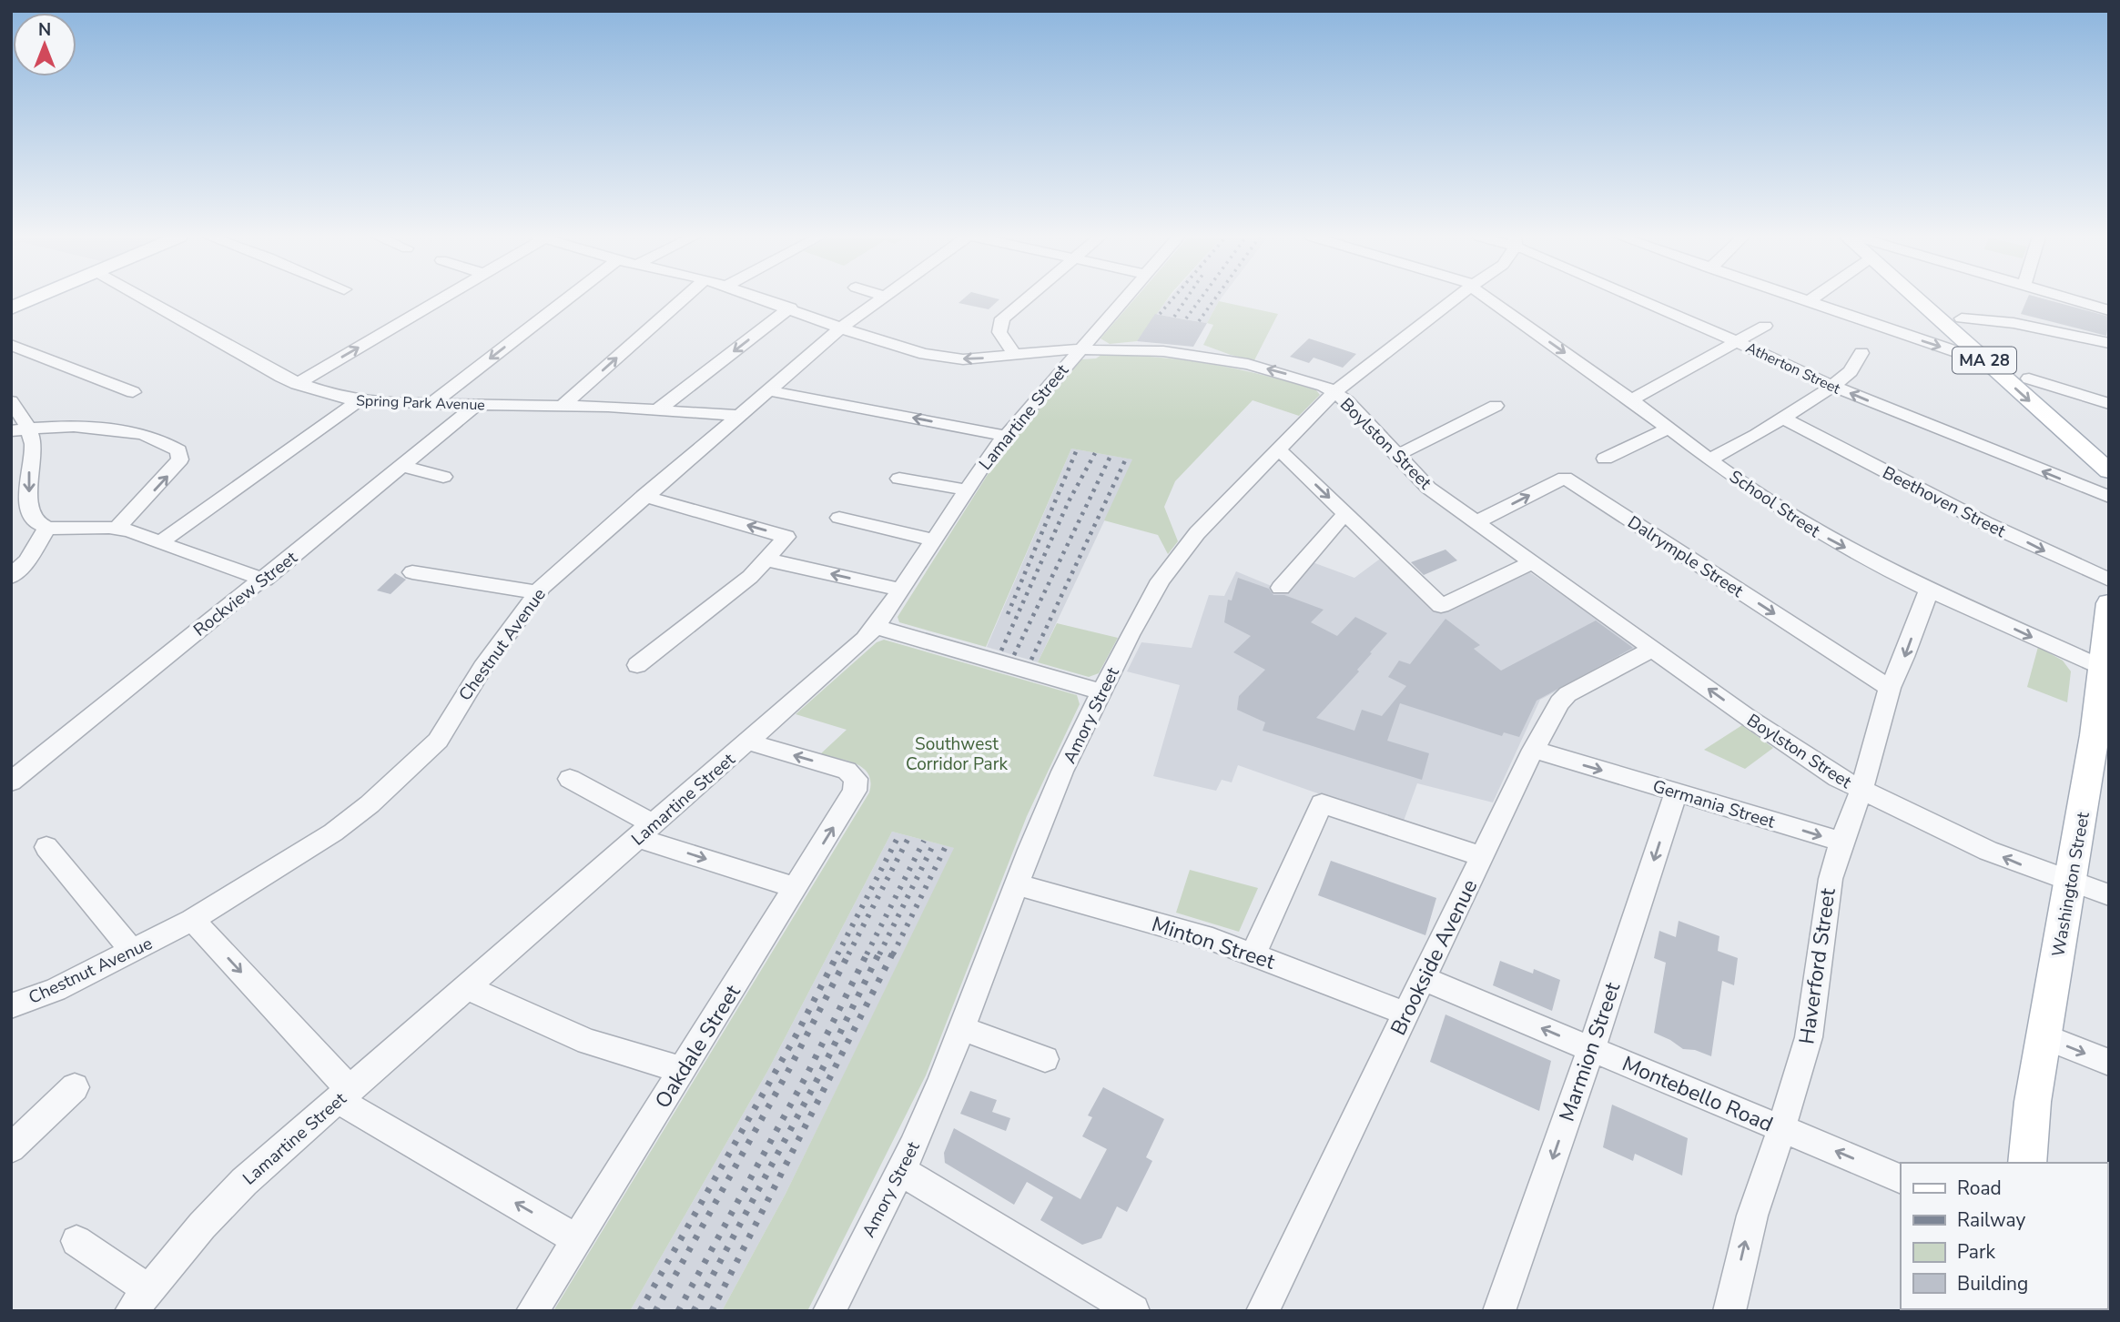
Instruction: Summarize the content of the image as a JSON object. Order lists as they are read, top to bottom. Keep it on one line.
{"streets":{"main road":["MA 28","Washington Street"],"street":["Atherton Street","Spring Park Avenue","Lamartine Street","Boylston Street","Beethoven Street","School Street","Dalrymple Street","Rockview Street","Chestnut Avenue","Amory Street","Germania Street","Minton Street","Brookside Avenue","Haverford Street","Oakdale Street","Marmion Street","Montebello Road"]},"crossings":[["Spring Park Avenue","Rockview Street"],["Spring Park Avenue","Chestnut Avenue"],["Lamartine Street","Boylston Street"],["Lamartine Street","Oakdale Street"],["Boylston Street","Dalrymple Street"],["Boylston Street","Chestnut Avenue"],["Boylston Street","Amory Street"],["Boylston Street","Washington Street"],["Boylston Street","Brookside Avenue"],["School Street","Washington Street"],["Amory Street","Minton Street"],["Germania Street","Brookside Avenue"],["Germania Street","Haverford Street"],["Germania Street","Marmion Street"],["Minton Street","Brookside Avenue"],["Brookside Avenue","Montebello Road"],["Haverford Street","Montebello Road"],["Marmion Street","Montebello Road"]],"one_way":["School Street","Dalrymple Street","Germania Street","Haverford Street","Marmion Street","Montebello Road"],"parks":["Southwest Corridor Park"],"legend":["Road","Railway","Park","Building"],"north":"top"}
